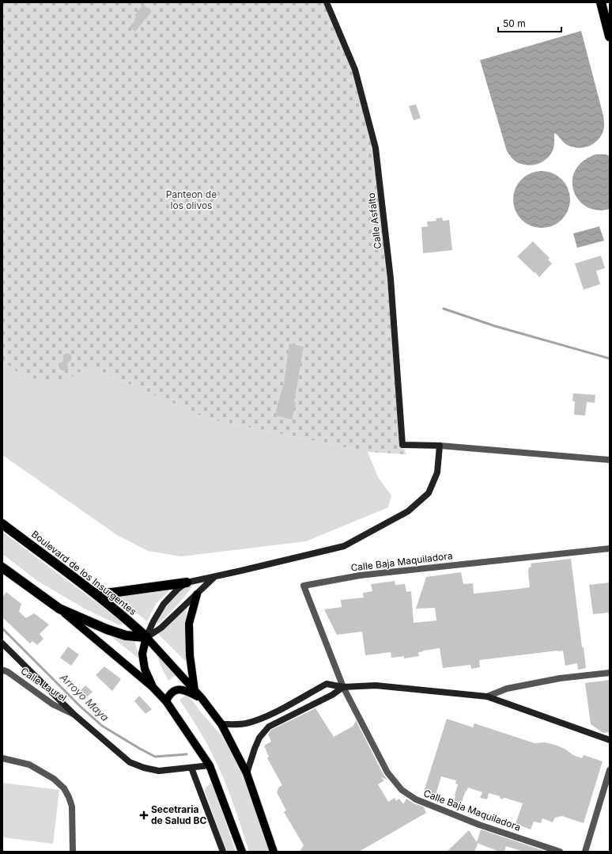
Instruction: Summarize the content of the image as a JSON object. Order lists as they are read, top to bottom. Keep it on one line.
{"streets":{"highway":["Boulevard de los Insurgentes"],"street":["Calle Asfalto","Calle Baja Maquiladora","Calle Laurel"]},"water":["Arroyo Maya"],"parks":["Panteon de los olivos"],"places":{"health":["Secetraria de Salud BC"]},"scale_bar":"50 m"}
